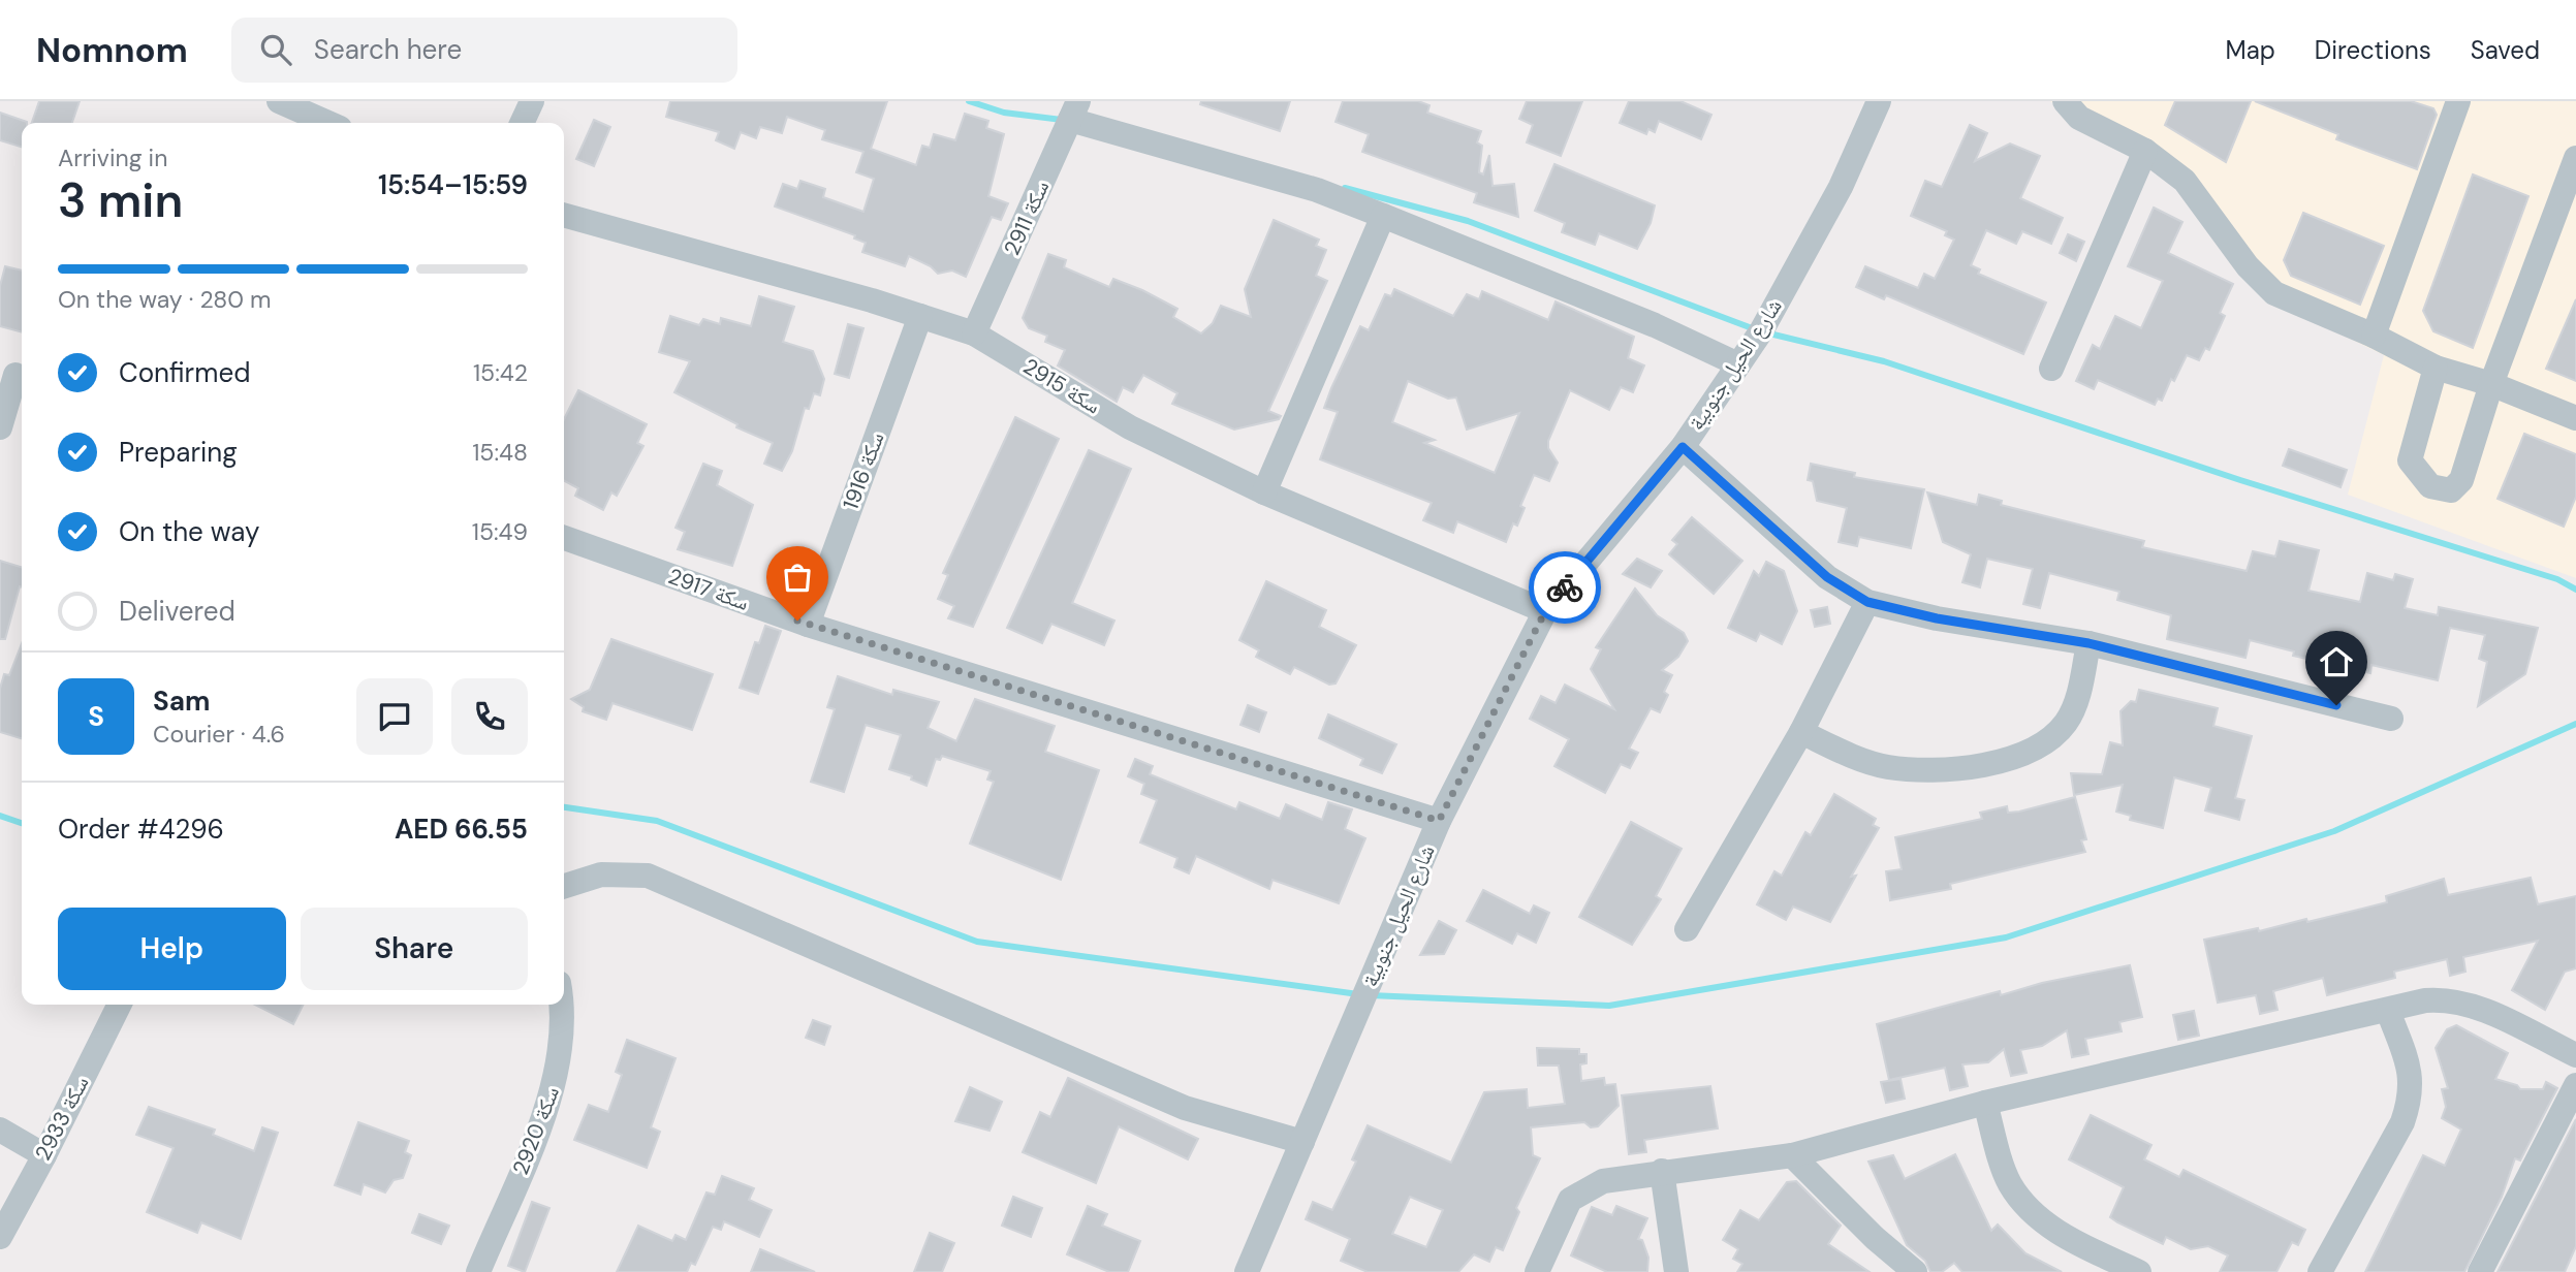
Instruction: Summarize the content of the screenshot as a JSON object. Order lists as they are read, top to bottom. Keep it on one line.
{"streets":{"street":["سكة 2911","شارع الحيل جنوبية","سكة 2915","سكة 1916","سكة 2917","سكة 2933","سكة 2920"]},"crossings":[["سكة 2911","سكة 2915"],["شارع الحيل جنوبية","سكة 2915"],["شارع الحيل جنوبية","سكة 2917"],["سكة 2915","سكة 1916"],["سكة 1916","سكة 2917"]],"page":{"header":"Nomnom","search":"Search here","nav":["Map","Directions","Saved"],"heading":["3 min","Arriving in","15:54–15:59"],"panel":["Sam","Courier · 4.6","Order #4296","AED 66.55"],"bar":"On the way · 280 m","list":[["Confirmed","15:42"],["Preparing","15:48"],["On the way","15:49"],"Delivered"],"round":"S","buttons":["Help","Share"]}}
